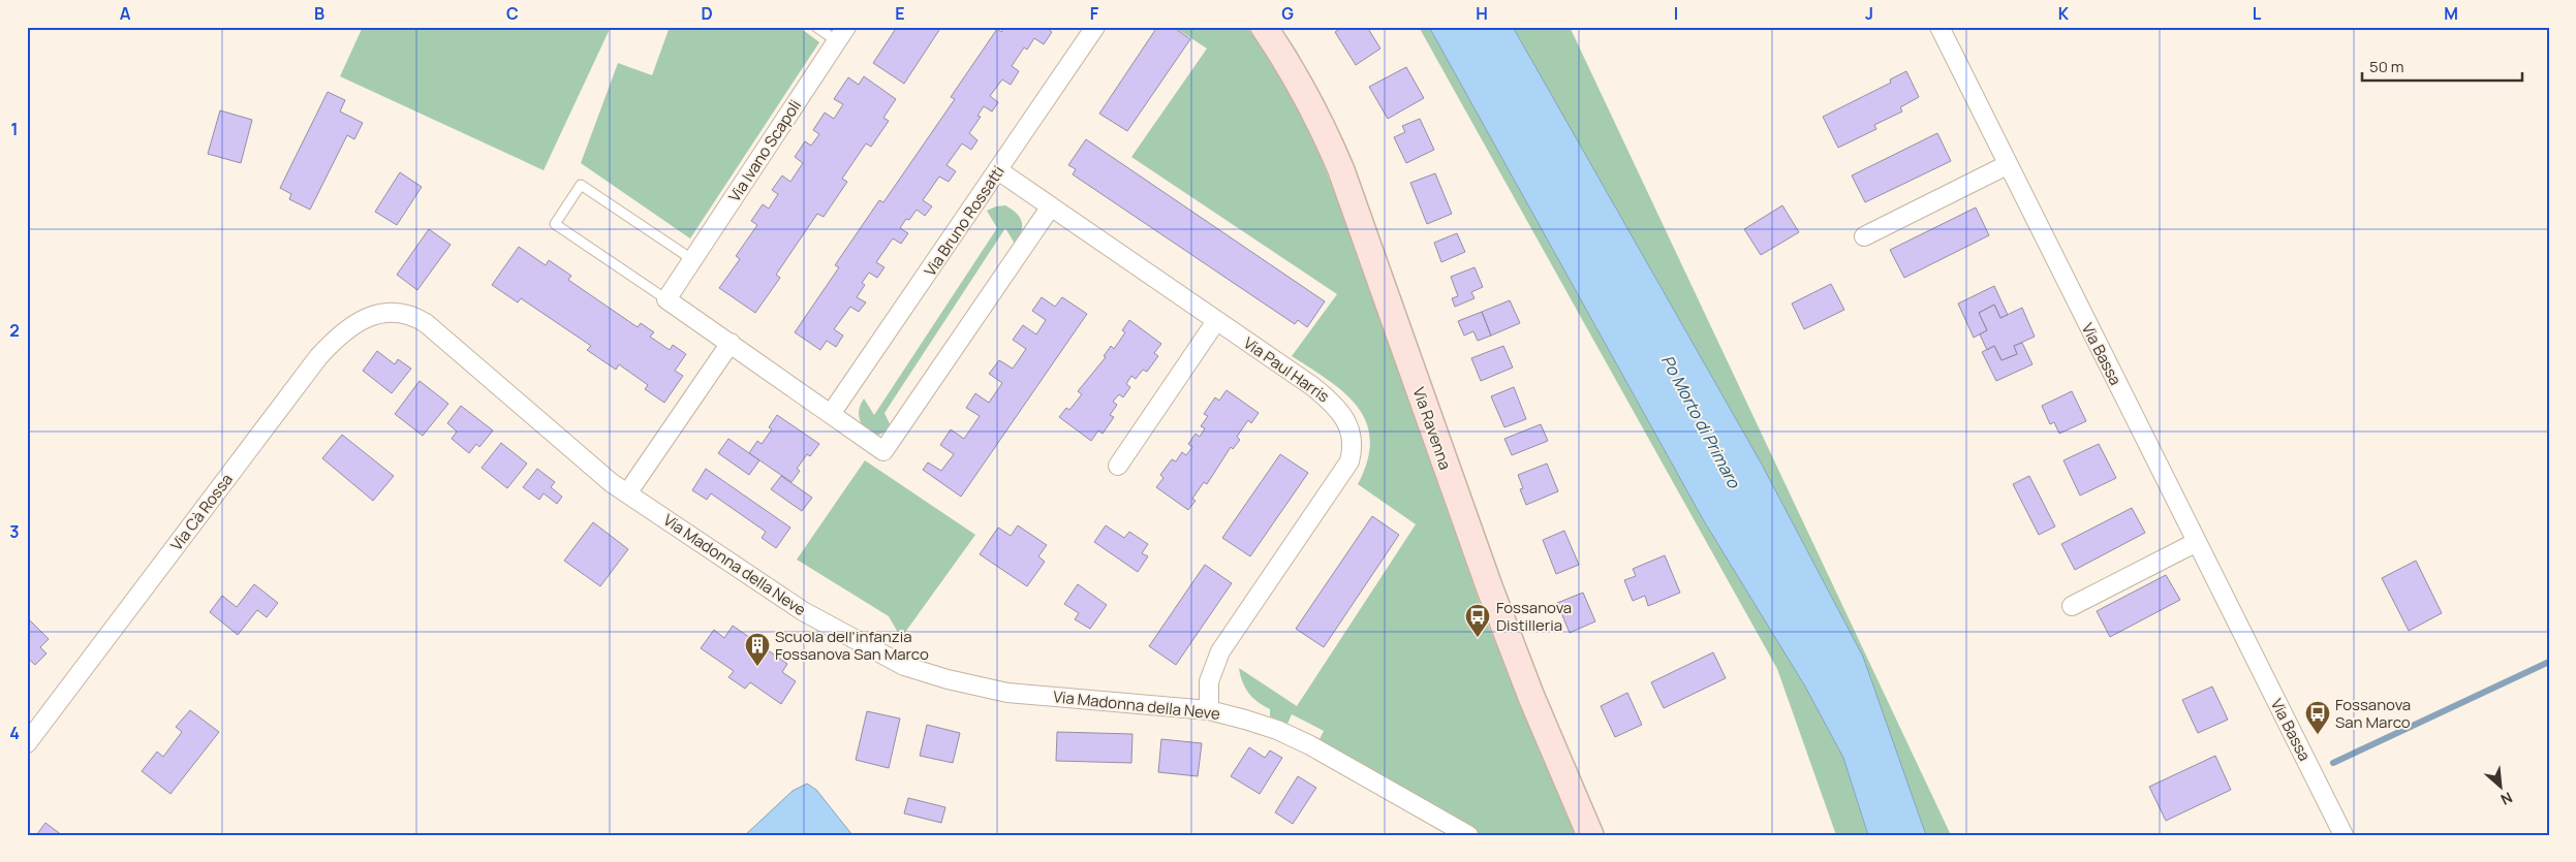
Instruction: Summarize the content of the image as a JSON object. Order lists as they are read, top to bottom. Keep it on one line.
{"streets":{"main road":["Via Ravenna"],"street":["Via Ivano Scapoli","Via Bruno Rossatti","Via Bassa","Via Paul Harris","Via Cà Rossa","Via Madonna della Neve"]},"crossings":[["Via Bruno Rossatti","Via Paul Harris"],["Via Paul Harris","Via Madonna della Neve"],["Via Cà Rossa","Via Madonna della Neve"]],"water":["Po Morto di Primaro"],"places":{"bus stop":["Fossanova Distilleria","Fossanova San Marco"],"building":["Scuola dell'infanzia Fossanova San Marco"]},"scale_bar":"50 m","north":"bottom right","grid":{"columns":["A","B","C","D","E","F","G","H","I","J","K","L","M"],"rows":["1","2","3","4"]}}
